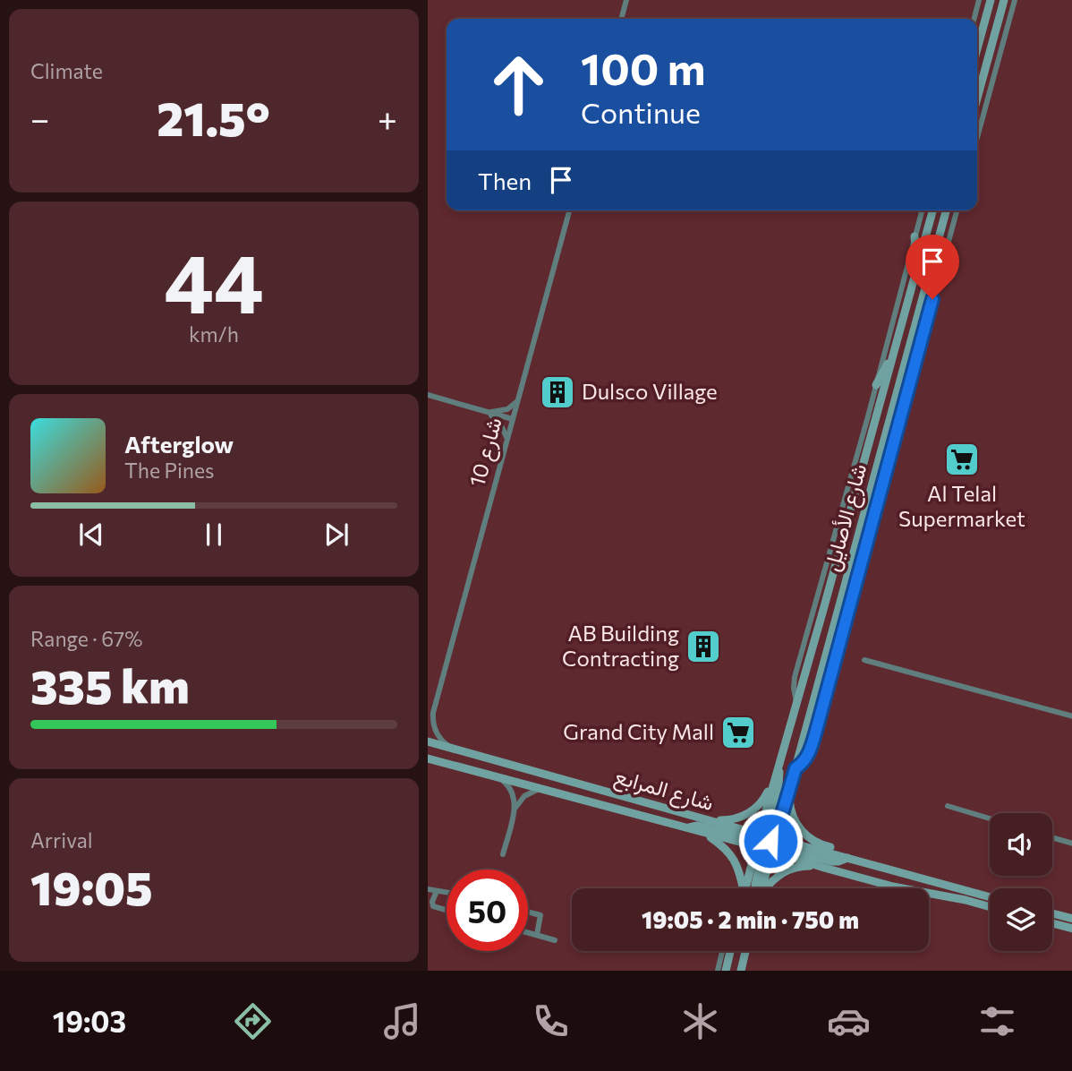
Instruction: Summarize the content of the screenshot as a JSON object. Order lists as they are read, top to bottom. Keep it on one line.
{"streets":{"main road":["شارع الأصايل","شارع المرابع"],"street":["شارع 10"]},"crossings":[["شارع 10","شارع المرابع"],["شارع الأصايل","شارع المرابع"]],"places":{"building":["Dulsco Village","AB Building Contracting"],"supermarket":["Al Telal Supermarket","Grand City Mall"]},"page":{"tile":["Climate",["44","km/h"],["Range · 67%","335 km"],["Arrival","19:05"]],"turn":["100 m","Continue"],"heat":["−","21.5°","+"],"then":"Then","song":["Afterglow","The Pines"],"limit":"50","trip":"19:05 · 2 min · 750 m","tabs":"19:03"}}
